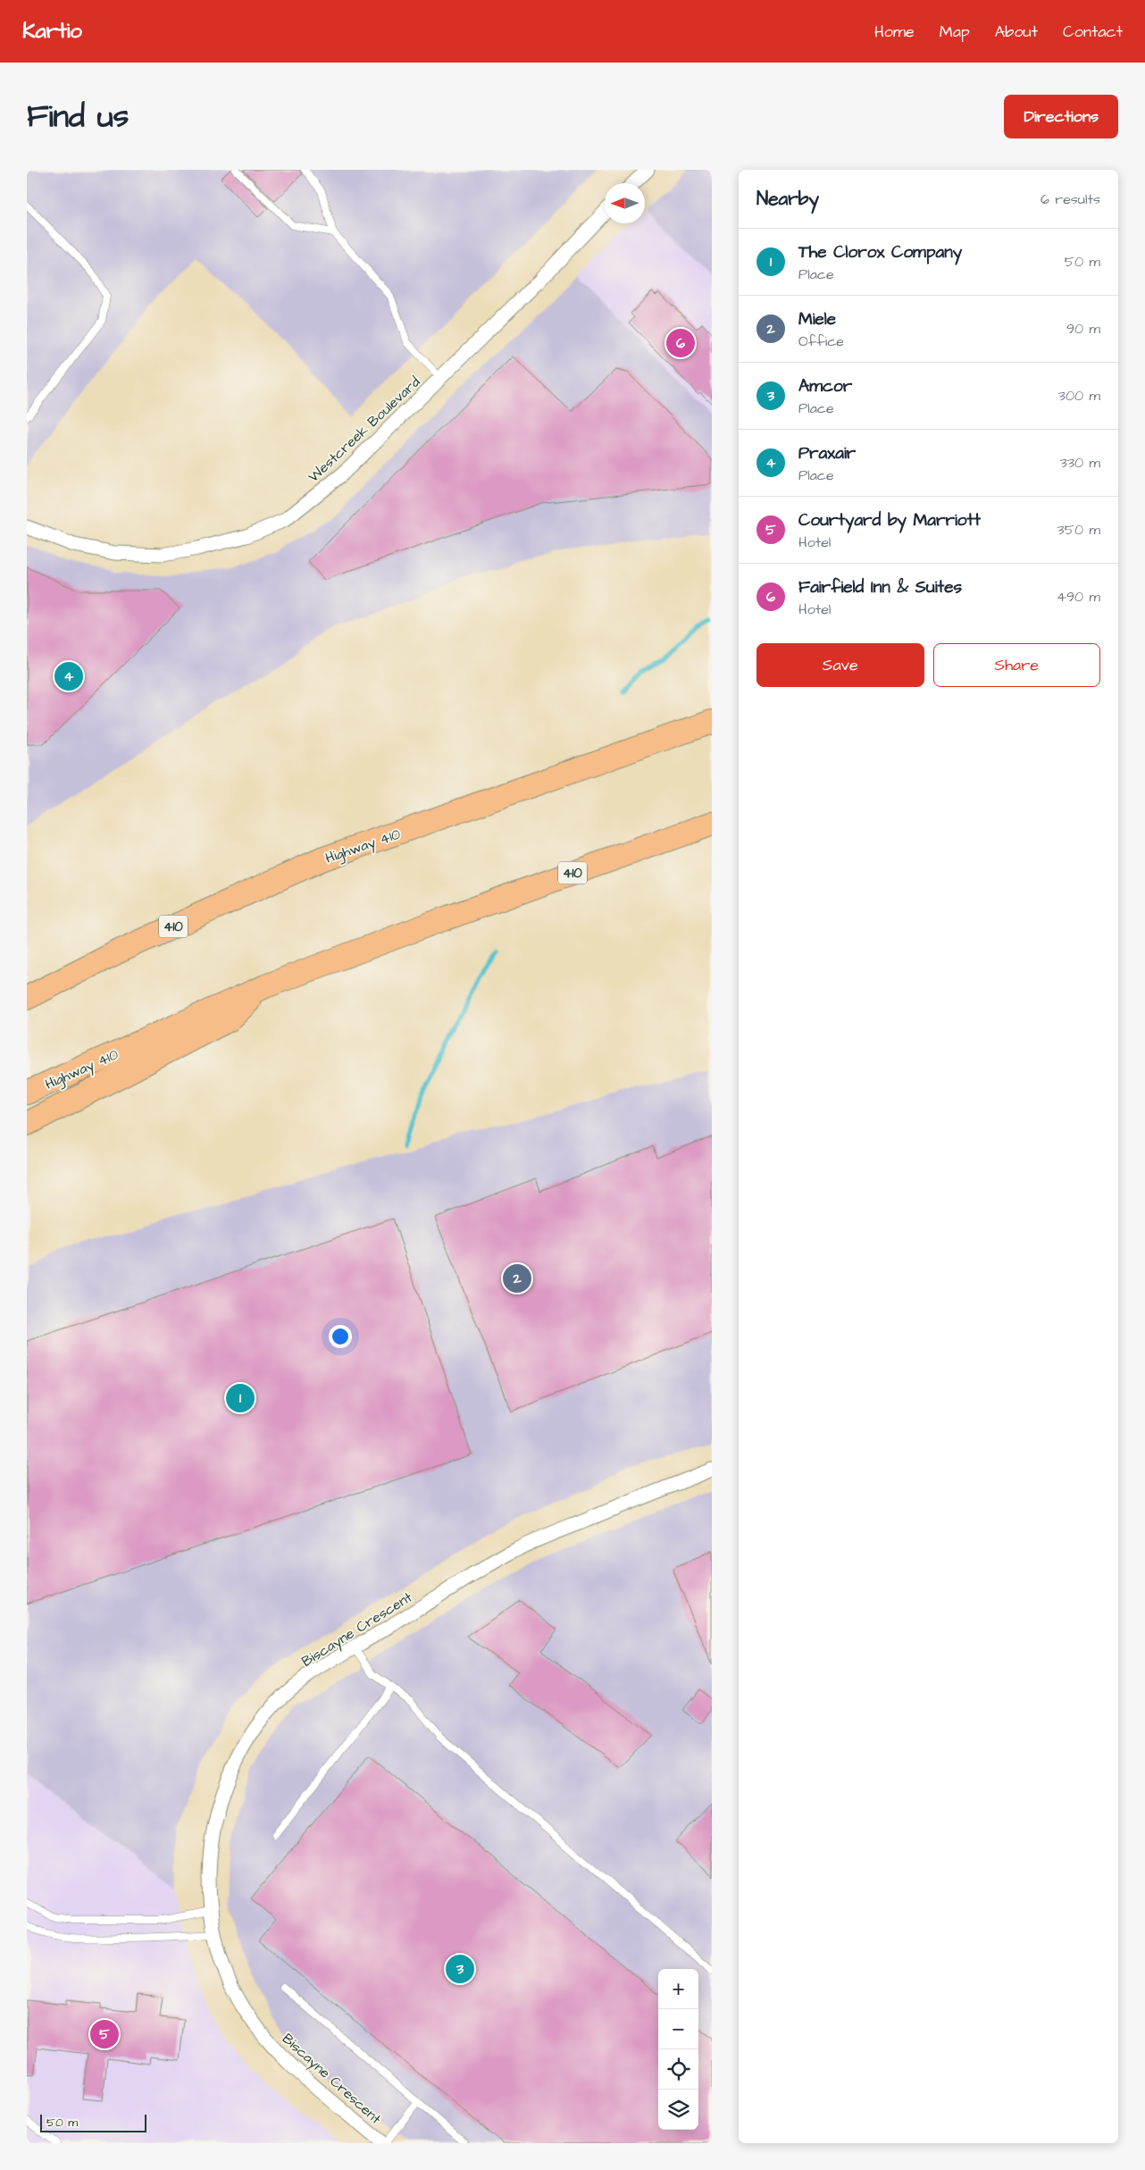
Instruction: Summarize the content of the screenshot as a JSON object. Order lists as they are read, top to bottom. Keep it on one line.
{"streets":{"highway":["Highway 410","410"],"street":["Westcreek Boulevard","Biscayne Crescent"]},"scale_bar":"50 m","north":"left","page":{"header":"Kartio","nav":["Home","Map","About","Contact"],"title":"Find us","buttons":["Directions",["Save","Share"]],"heading":["Nearby","6 results"],"list":[{"mark":"1","name":"The Clorox Company","note":"Place","value":"50 m"},{"mark":"2","name":"Miele","note":"Office","value":"90 m"},{"mark":"3","name":"Amcor","note":"Place","value":"300 m"},{"mark":"4","name":"Praxair","note":"Place","value":"330 m"},{"mark":"5","name":"Courtyard by Marriott","note":"Hotel","value":"350 m"},{"mark":"6","name":"Fairfield Inn & Suites","note":"Hotel","value":"490 m"}],"pins":["6","4","2","1","3","5"],"map_buttons":["+","−"],"scale":"50 m"}}
